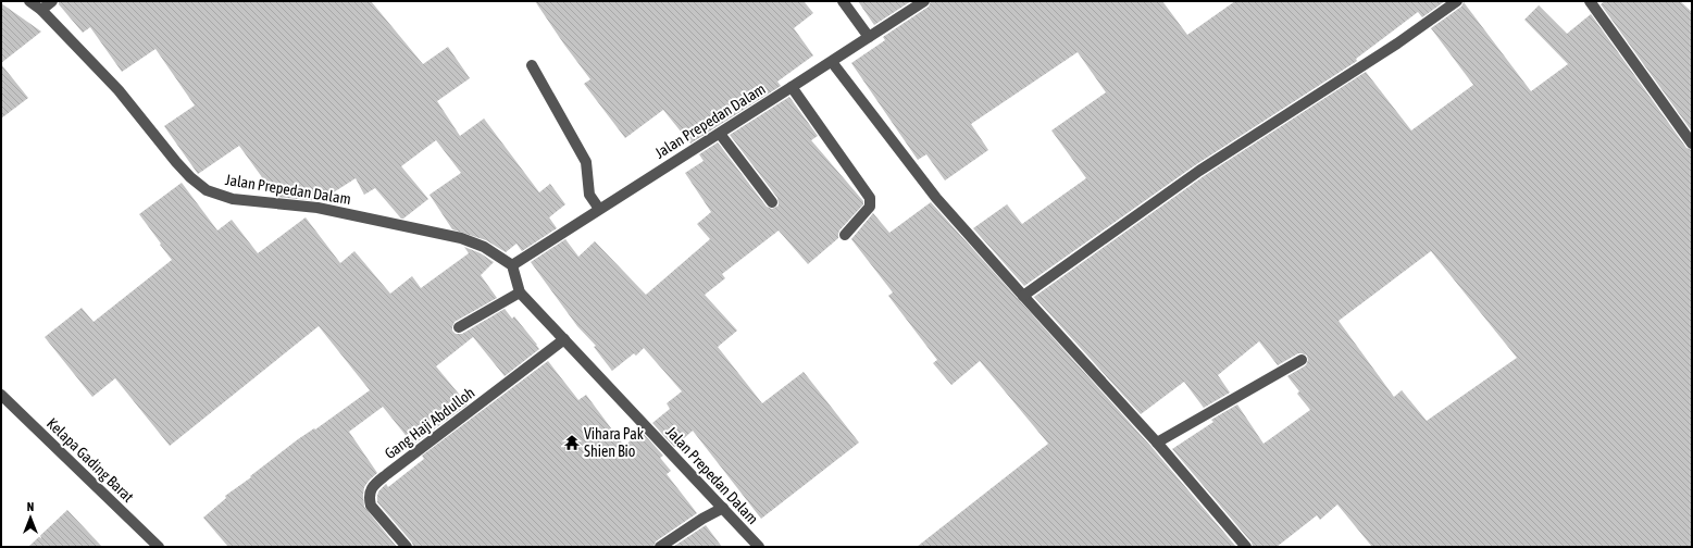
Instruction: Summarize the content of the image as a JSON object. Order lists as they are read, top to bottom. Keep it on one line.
{"streets":{"street":["Jalan Prepedan Dalam","Gang Haji Abdulloh","Kelapa Gading Barat"]},"crossings":[["Jalan Prepedan Dalam","Gang Haji Abdulloh"]],"places":{"temple":["Vihara Pak Shien Bio"]},"north":"top"}
